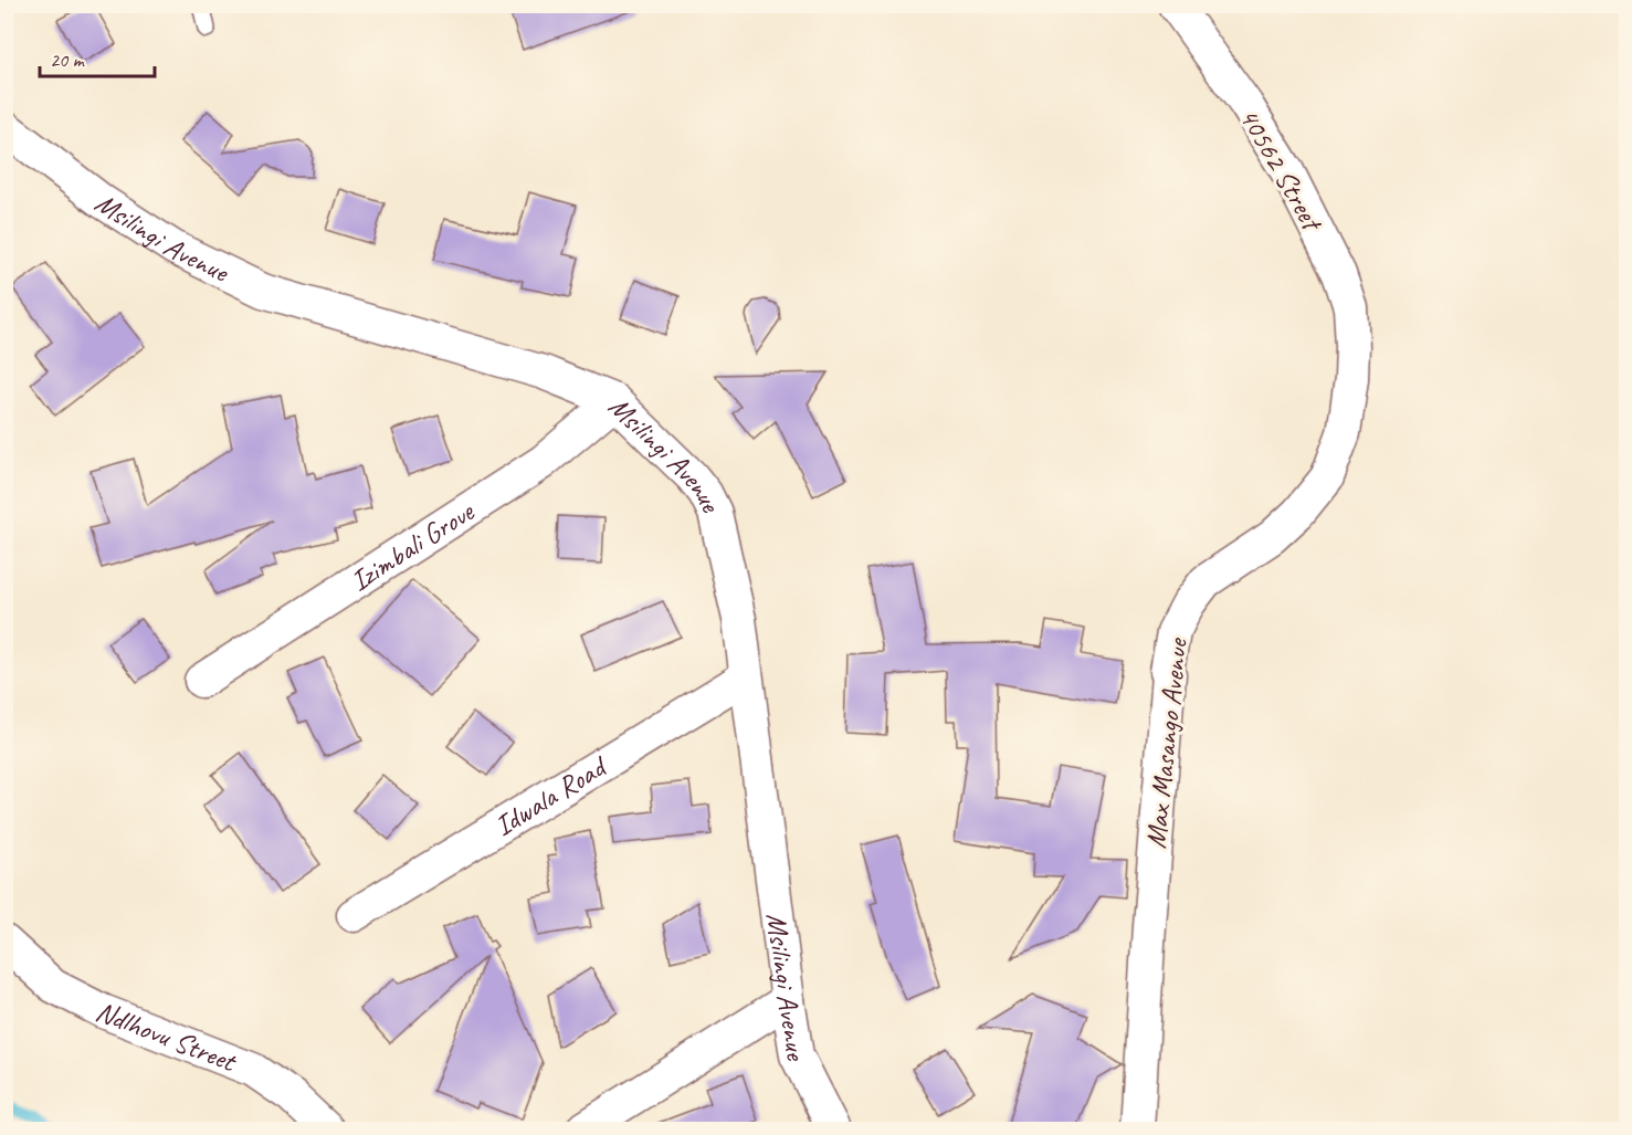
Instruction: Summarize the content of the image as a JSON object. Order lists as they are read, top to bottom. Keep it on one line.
{"streets":{"street":["40562 Street","Msilingi Avenue","Izimbali Grove","Max Masango Avenue","Idwala Road","Ndlhovu Street"]},"crossings":[["40562 Street","Max Masango Avenue"],["Msilingi Avenue","Izimbali Grove"],["Msilingi Avenue","Idwala Road"]],"scale_bar":"20 m"}
